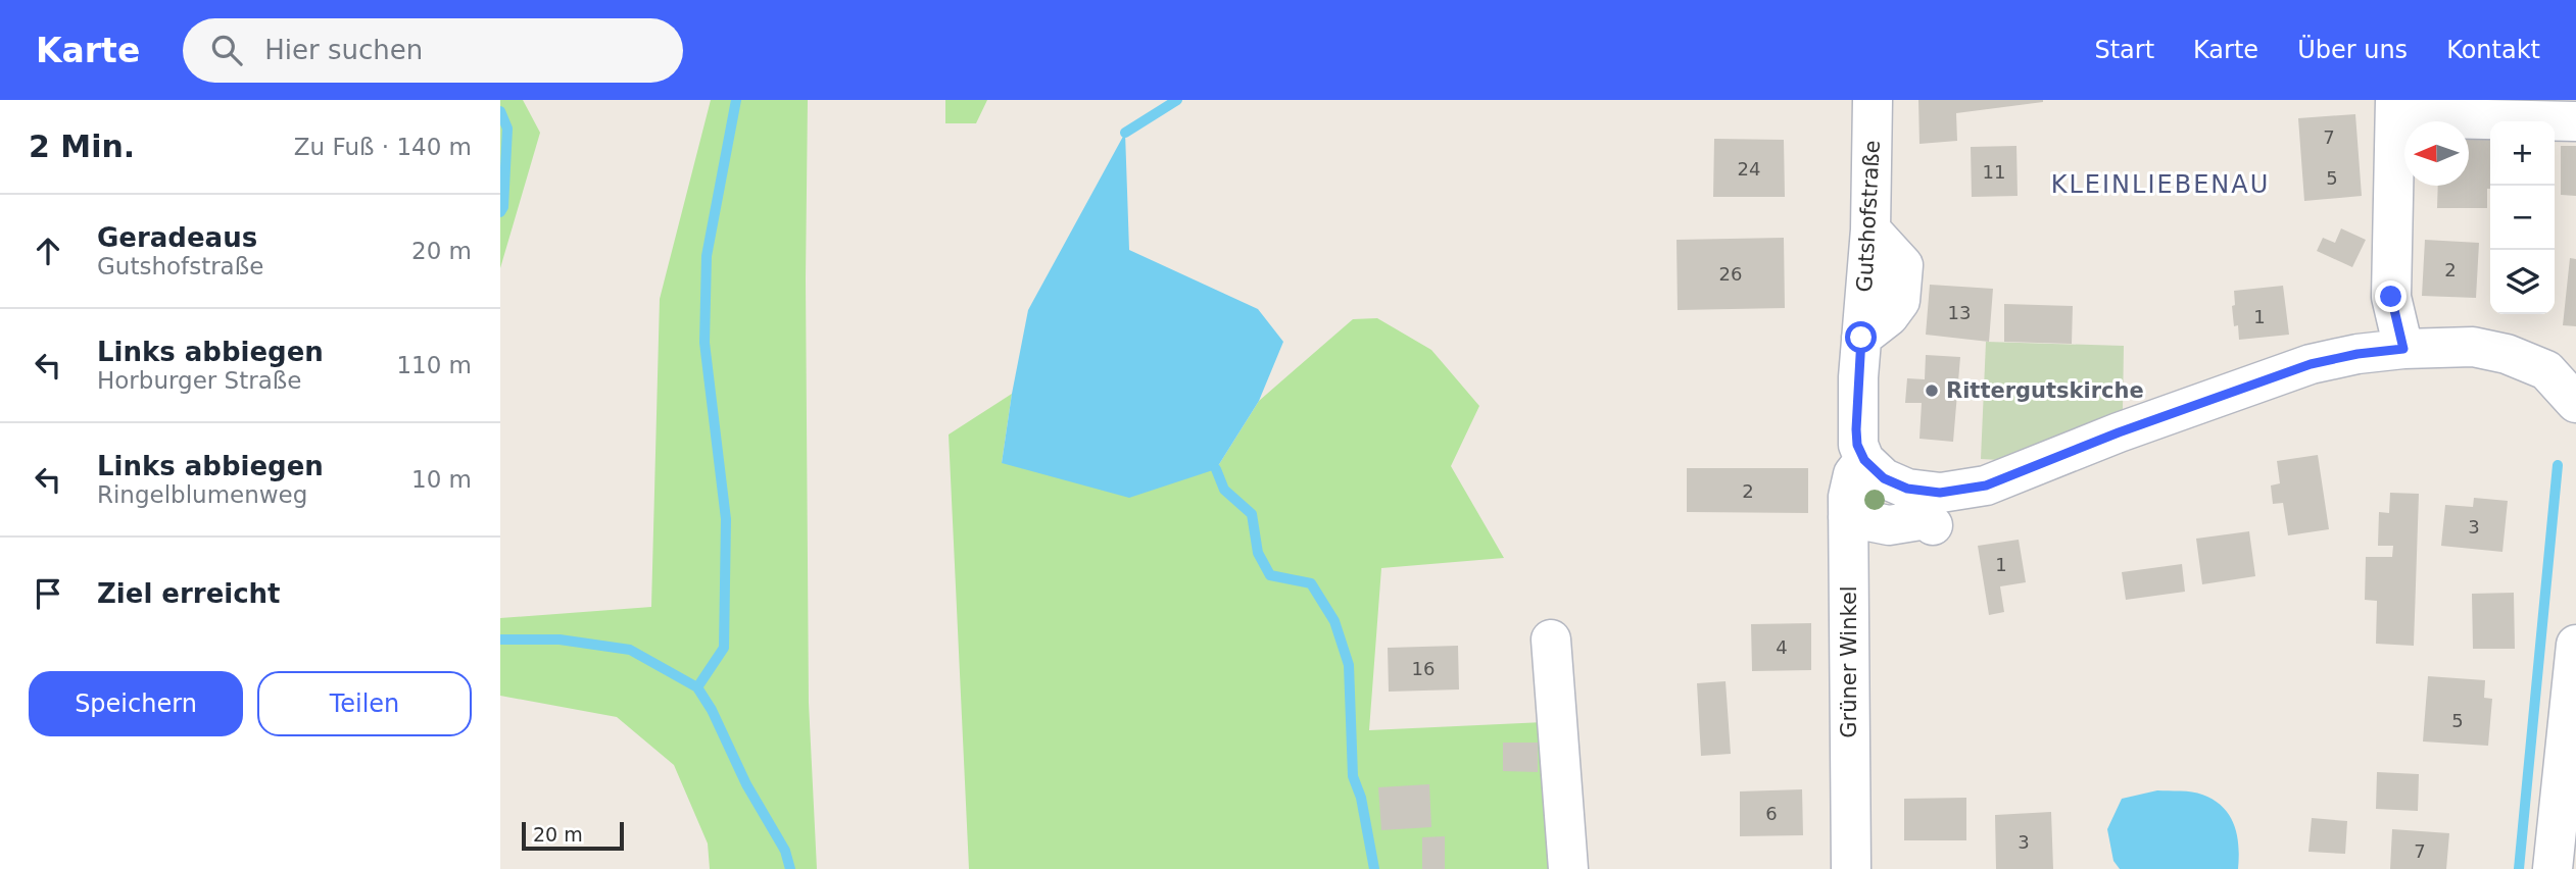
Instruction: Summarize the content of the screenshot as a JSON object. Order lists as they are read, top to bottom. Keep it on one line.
{"streets":{"street":["Gutshofstraße","Grüner Winkel"]},"crossings":[["Gutshofstraße","Grüner Winkel"]],"districts":["KLEINLIEBENAU"],"places":["Rittergutskirche"],"house_numbers":["7","24","11","5","2","26","13","1","2","3","1","4","16","5","6","3","7"],"scale_bar":"20 m","north":"left","page":{"header":"Karte","search":"Hier suchen","nav":["Start","Karte","Über uns","Kontakt"],"heading":["2 Min.","Zu Fuß · 140 m"],"map_buttons":["+","−"],"list":[["Geradeaus","Gutshofstraße","20 m"],["Links abbiegen","Horburger Straße","110 m"],["Links abbiegen","Ringelblumenweg","10 m"],"Ziel erreicht"],"buttons":["Speichern","Teilen"],"scale":"20 m"}}
